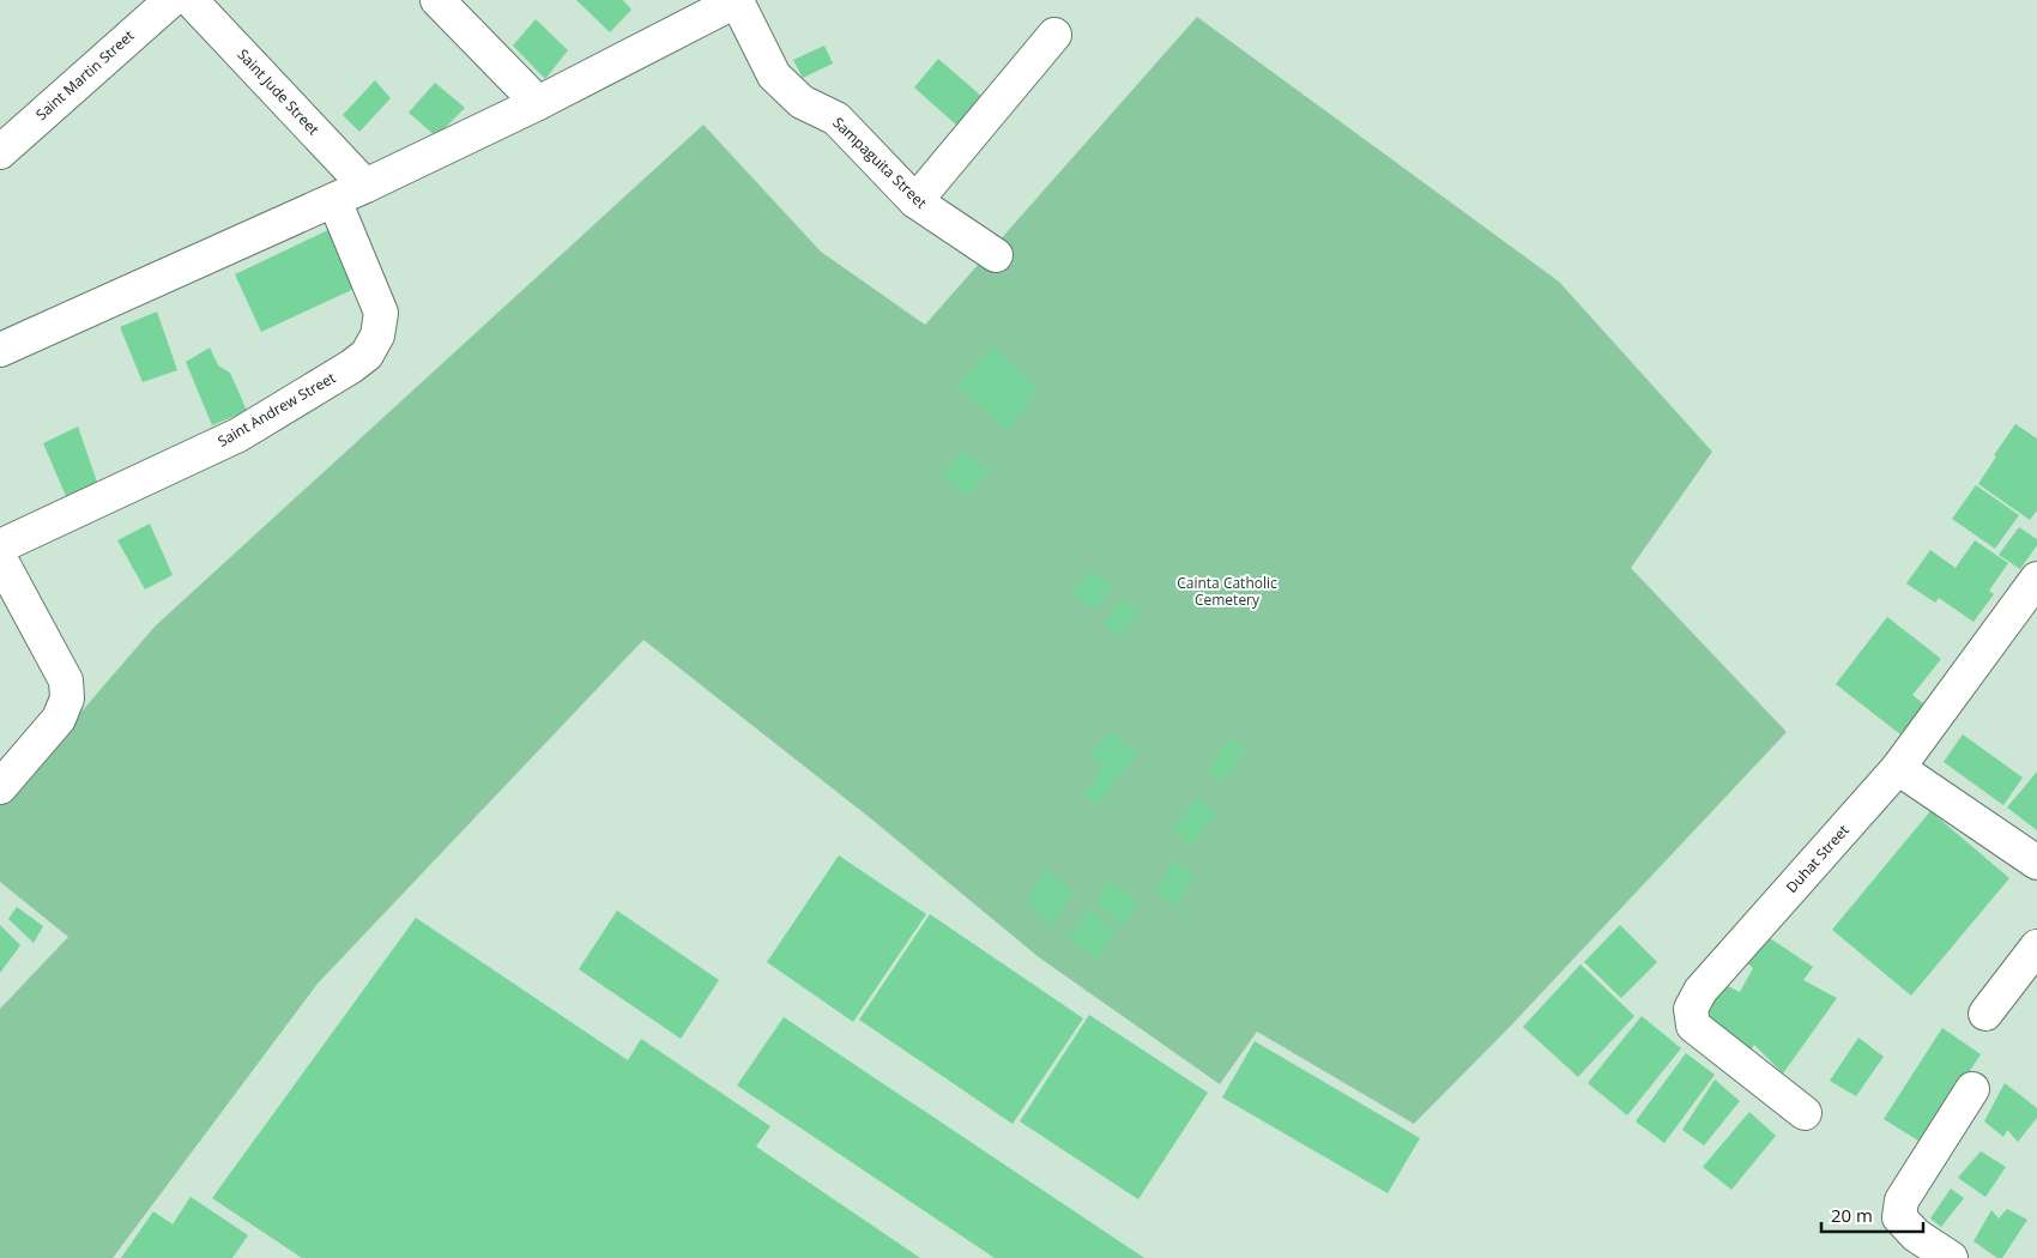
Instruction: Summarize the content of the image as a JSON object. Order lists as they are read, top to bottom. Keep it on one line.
{"streets":{"street":["Saint Martin Street","Saint Jude Street","Sampaguita Street","Saint Andrew Street","Duhat Street"]},"parks":["Cainta Catholic Cemetery"],"scale_bar":"20 m"}
